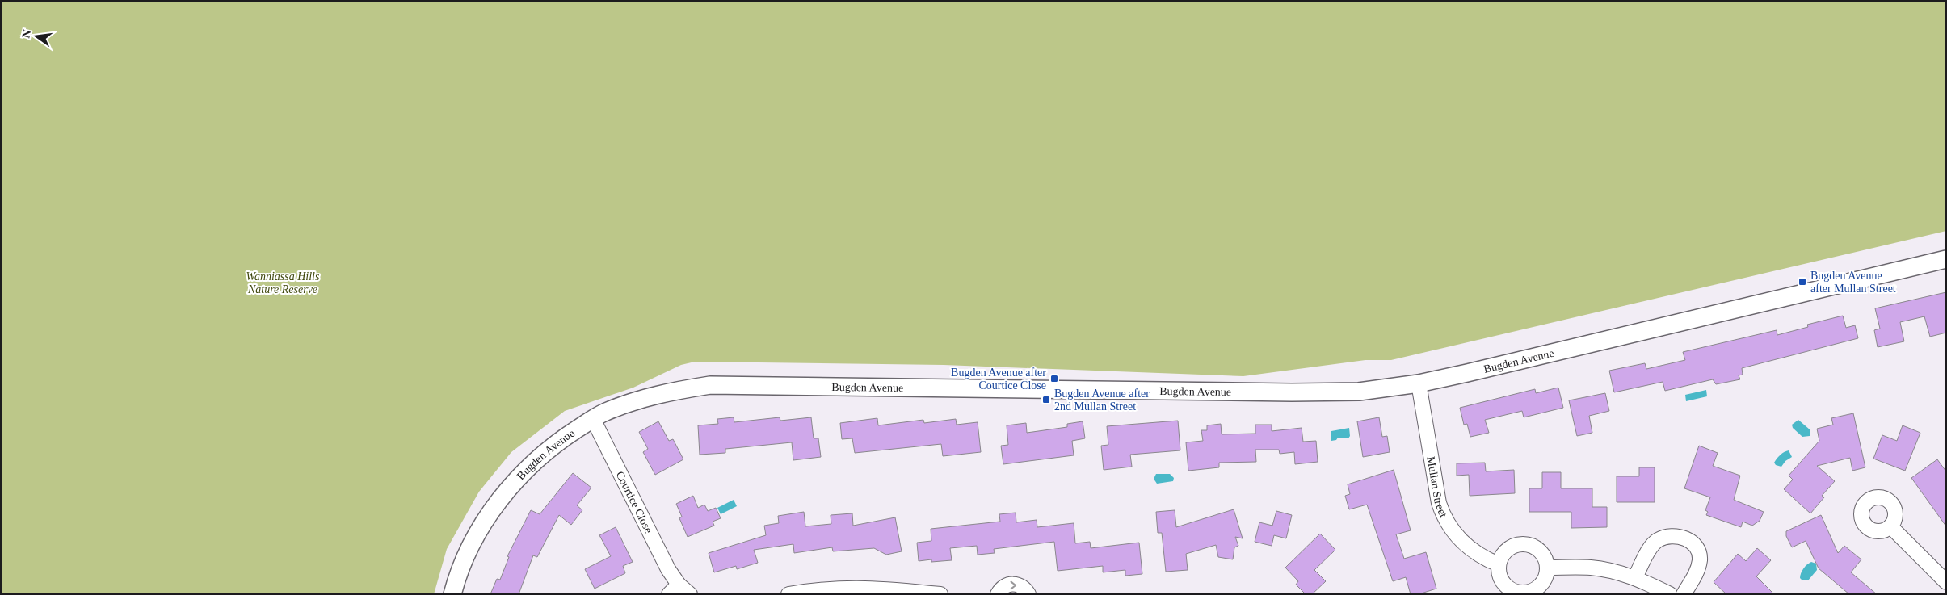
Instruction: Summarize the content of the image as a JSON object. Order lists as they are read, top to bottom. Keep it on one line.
{"streets":{"street":["Bugden Avenue","Mullan Street","Courtice Close"]},"crossings":[["Bugden Avenue","Mullan Street"],["Bugden Avenue","Courtice Close"]],"parks":["Wanniassa Hills Nature Reserve"],"places":{"transit":["Bugden Avenue after Mullan Street","Bugden Avenue after Courtice Close","Bugden Avenue after 2nd Mullan Street"]},"north":"left"}
